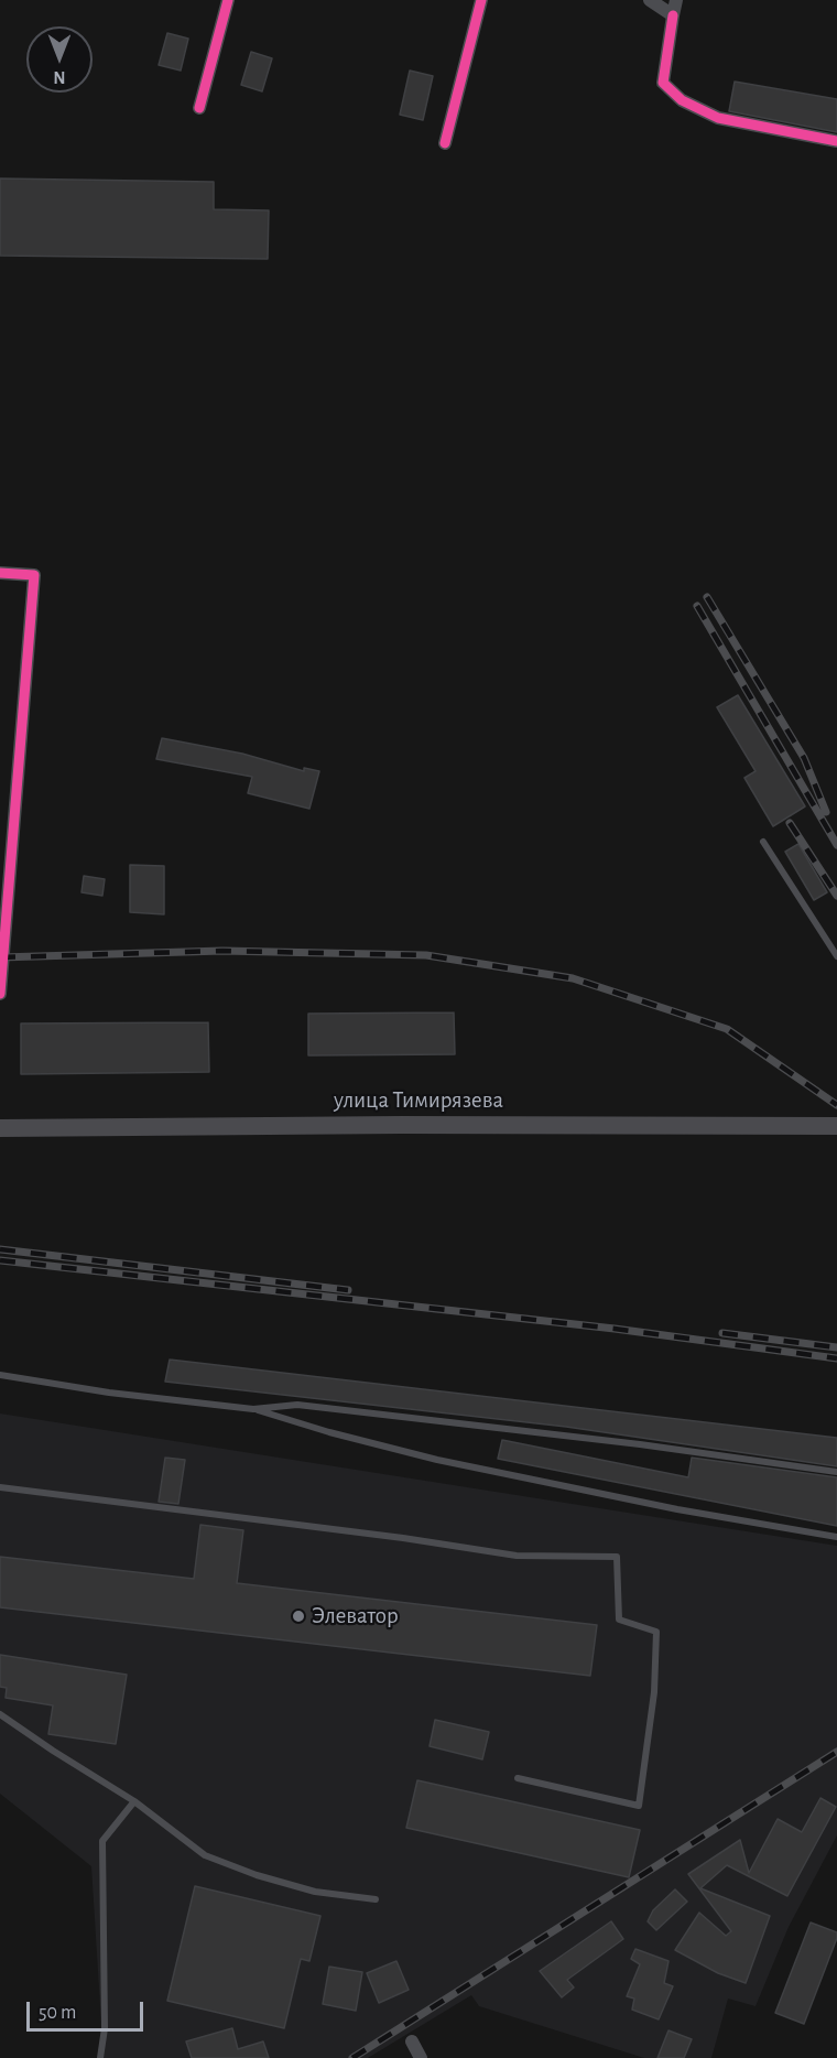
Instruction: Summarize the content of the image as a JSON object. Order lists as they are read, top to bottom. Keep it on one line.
{"streets":{"main road":["улица Тимирязева"]},"places":["Элеватор"],"scale_bar":"50 m","north":"bottom"}
